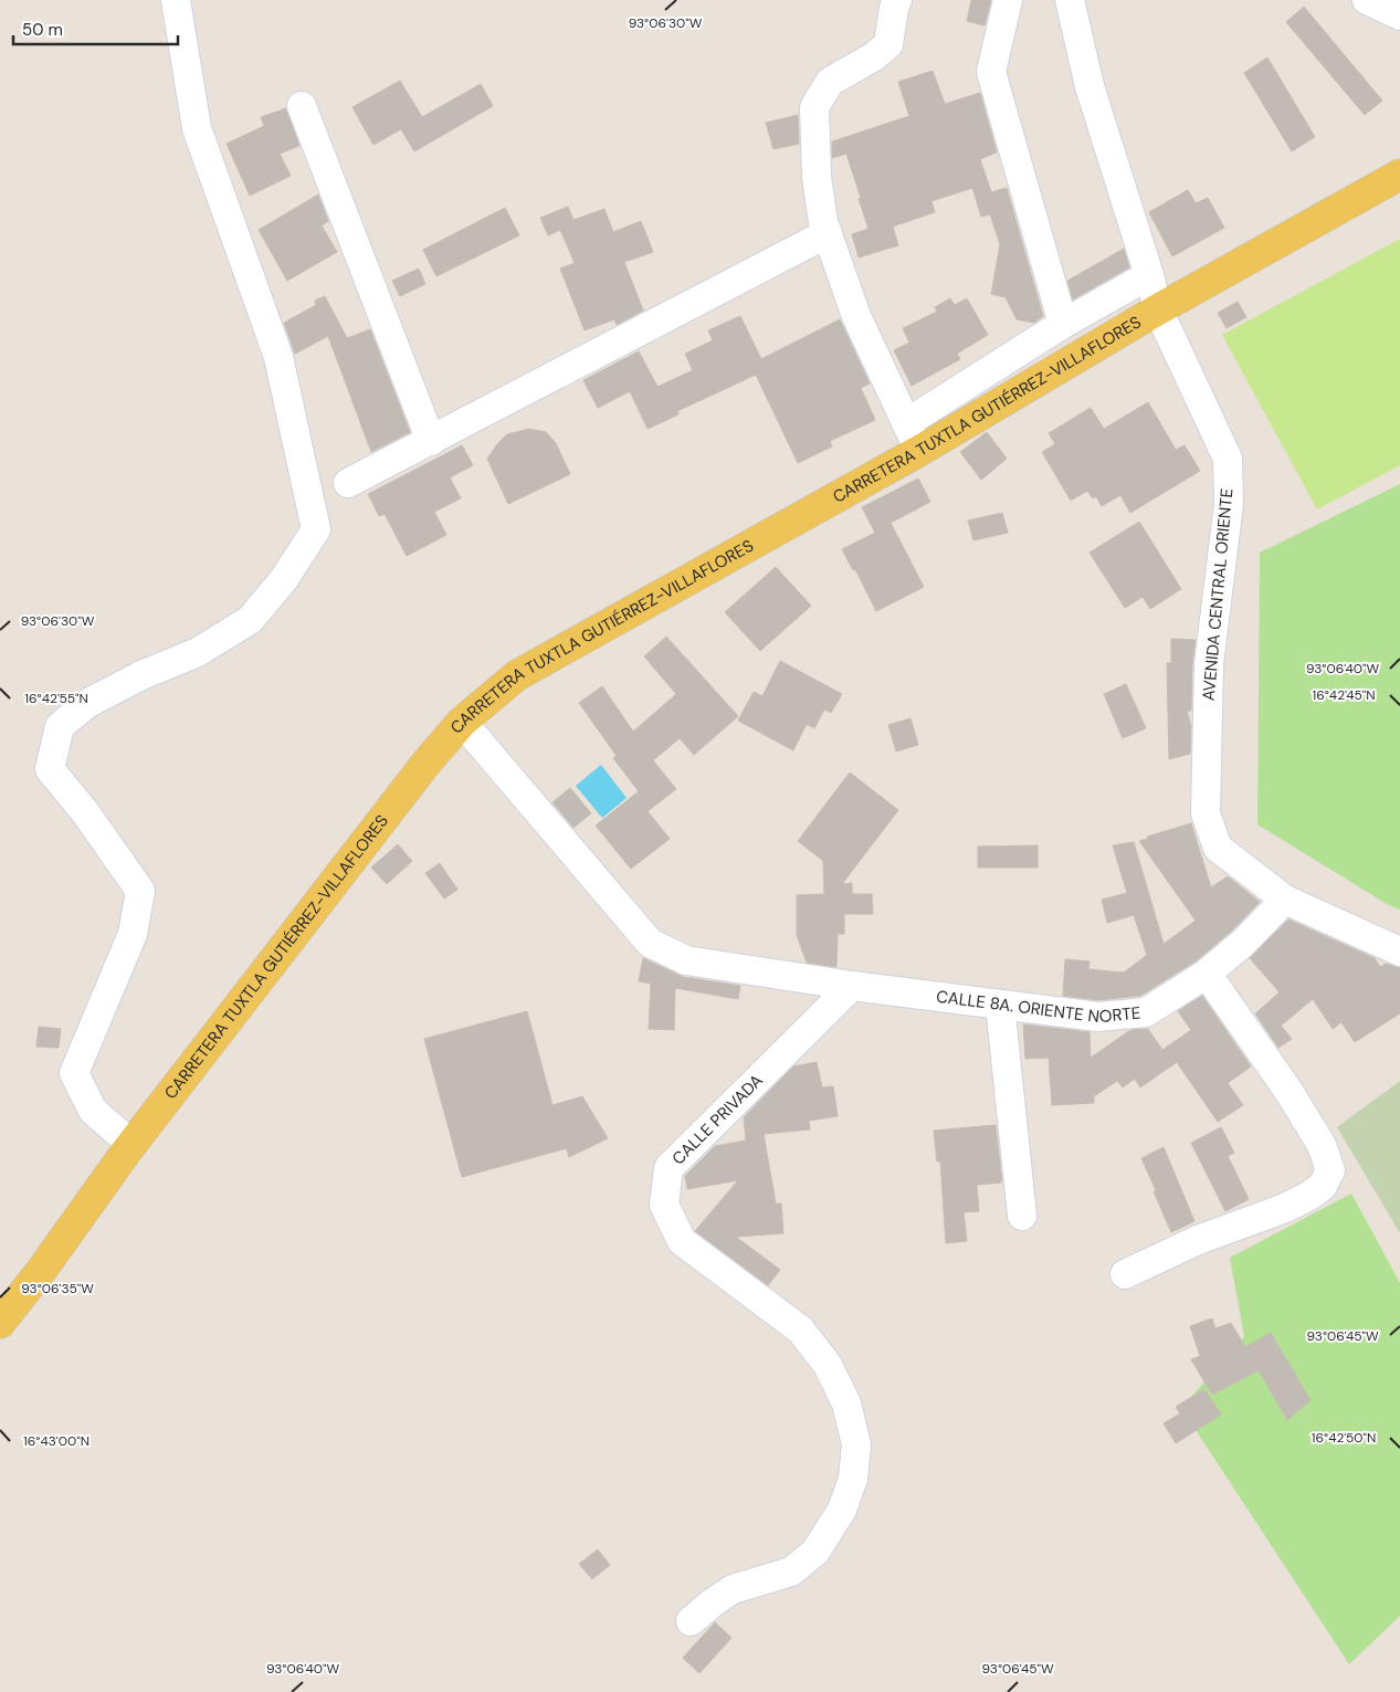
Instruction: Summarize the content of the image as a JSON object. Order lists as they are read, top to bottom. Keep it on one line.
{"streets":{"main road":["CARRETERA TUXTLA GUTIÉRREZ-VILLAFLORES"],"street":["AVENIDA CENTRAL ORIENTE","CALLE 8A. ORIENTE NORTE","CALLE PRIVADA"]},"crossings":[["CARRETERA TUXTLA GUTIÉRREZ-VILLAFLORES","AVENIDA CENTRAL ORIENTE"],["AVENIDA CENTRAL ORIENTE","CALLE 8A. ORIENTE NORTE"],["CALLE 8A. ORIENTE NORTE","CALLE PRIVADA"]],"scale_bar":"50 m","coordinates":["93°06'30\"W","93°06'40\"W","16°42'45\"N","16°42'55\"N","93°06'35\"W","93°06'45\"W","16°42'50\"N","16°43'00\"N"]}
